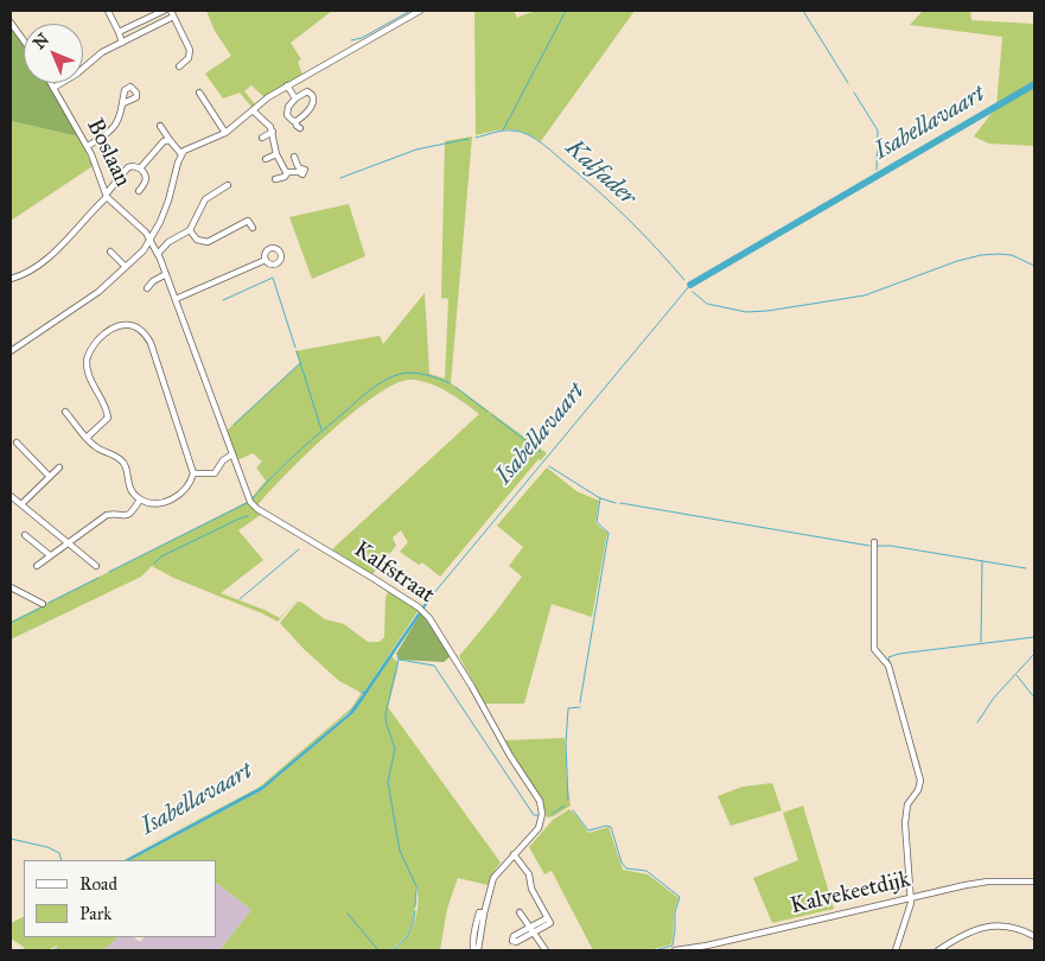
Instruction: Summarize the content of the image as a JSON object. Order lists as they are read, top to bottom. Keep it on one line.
{"streets":{"street":["Boslaan","Kalfstraat","Kalvekeetdijk"]},"crossings":[["Boslaan","Kalfstraat"]],"water":["Isabellavaart","Kalfader"],"legend":["Road","Park"],"north":"top left"}
